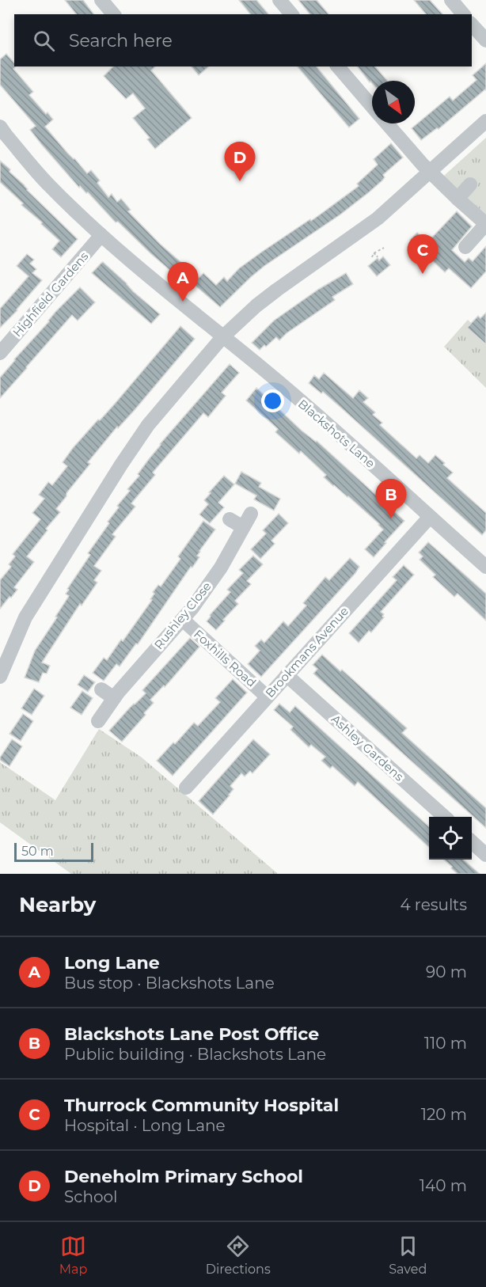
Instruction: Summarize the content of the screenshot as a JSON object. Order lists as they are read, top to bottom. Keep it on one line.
{"streets":{"street":["Highfield Gardens","Blackshots Lane","Rushley Close","Brookmans Avenue","Foxhills Road","Ashley Gardens"]},"crossings":[["Highfield Gardens","Blackshots Lane"],["Blackshots Lane","Brookmans Avenue"],["Rushley Close","Foxhills Road"],["Brookmans Avenue","Foxhills Road"],["Brookmans Avenue","Ashley Gardens"]],"scale_bar":"50 m","north":"bottom right","page":{"search":"Search here","pins":["D","C","A","B"],"scale":"50 m","heading":["Nearby","4 results"],"list":[{"mark":"A","name":"Long Lane","note":"Bus stop · Blackshots Lane","value":"90 m"},{"mark":"B","name":"Blackshots Lane Post Office","note":"Public building · Blackshots Lane","value":"110 m"},{"mark":"C","name":"Thurrock Community Hospital","note":"Hospital · Long Lane","value":"120 m"},{"mark":"D","name":"Deneholm Primary School","note":"School","value":"140 m"}],"nav":["Map","Directions","Saved"]}}
